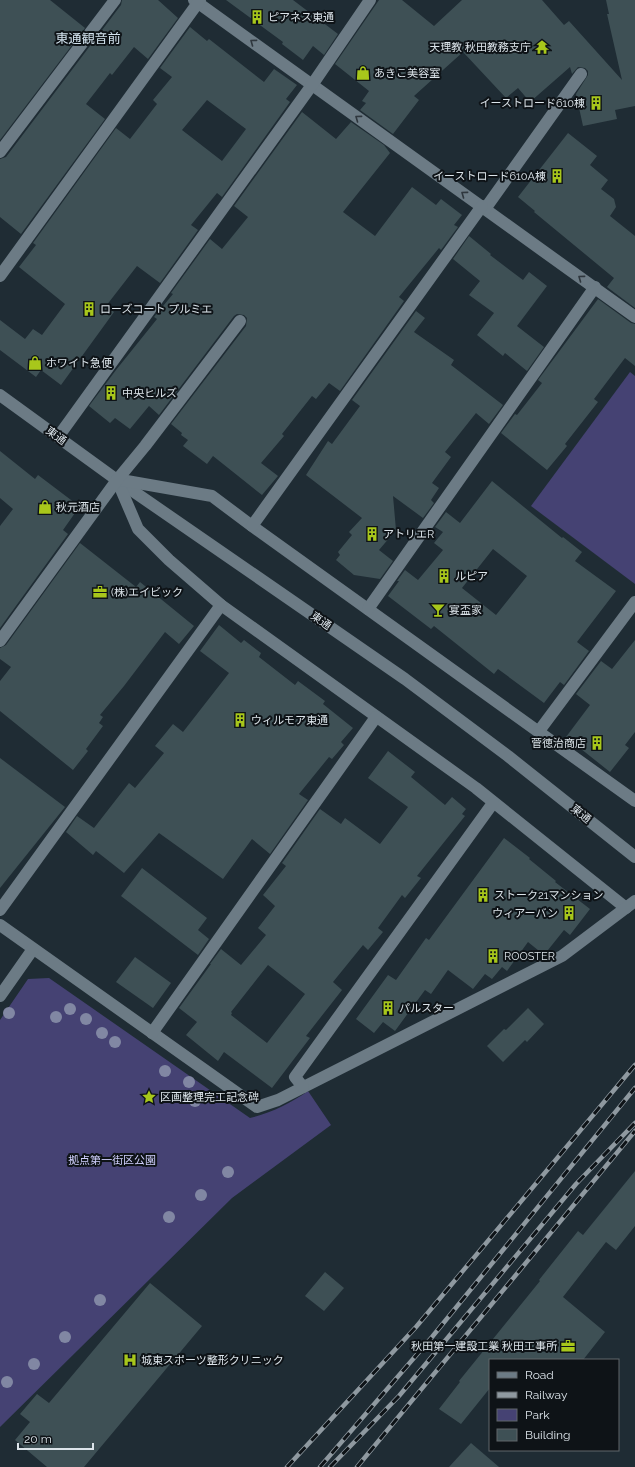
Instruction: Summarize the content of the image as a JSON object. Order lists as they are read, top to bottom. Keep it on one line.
{"streets":{"street":["東通"]},"districts":["東通観音前"],"parks":["拠点第一街区公園"],"places":{"building":["ピアネス東通","イーストロード610棟","イーストロード610A棟","ローズコート プルミエ","中央ヒルズ","アトリエR","ルピア","ウィルモア東通","菅徳治商店","ストーク21マンション","ウィアーバン","ROOSTER","パルスター"],"temple":["天理教 秋田教務支庁"],"shop":["あきこ美容室","ホワイト急便","秋元酒店"],"office":["(株)エイビック","秋田第一建設工業 秋田工事所"],"bar":["宴盃家"],"place":["区画整理完工記念碑"],"hospital":["城東スポーツ整形クリニック"]},"legend":["Road","Railway","Park","Building"],"scale_bar":"20 m"}
